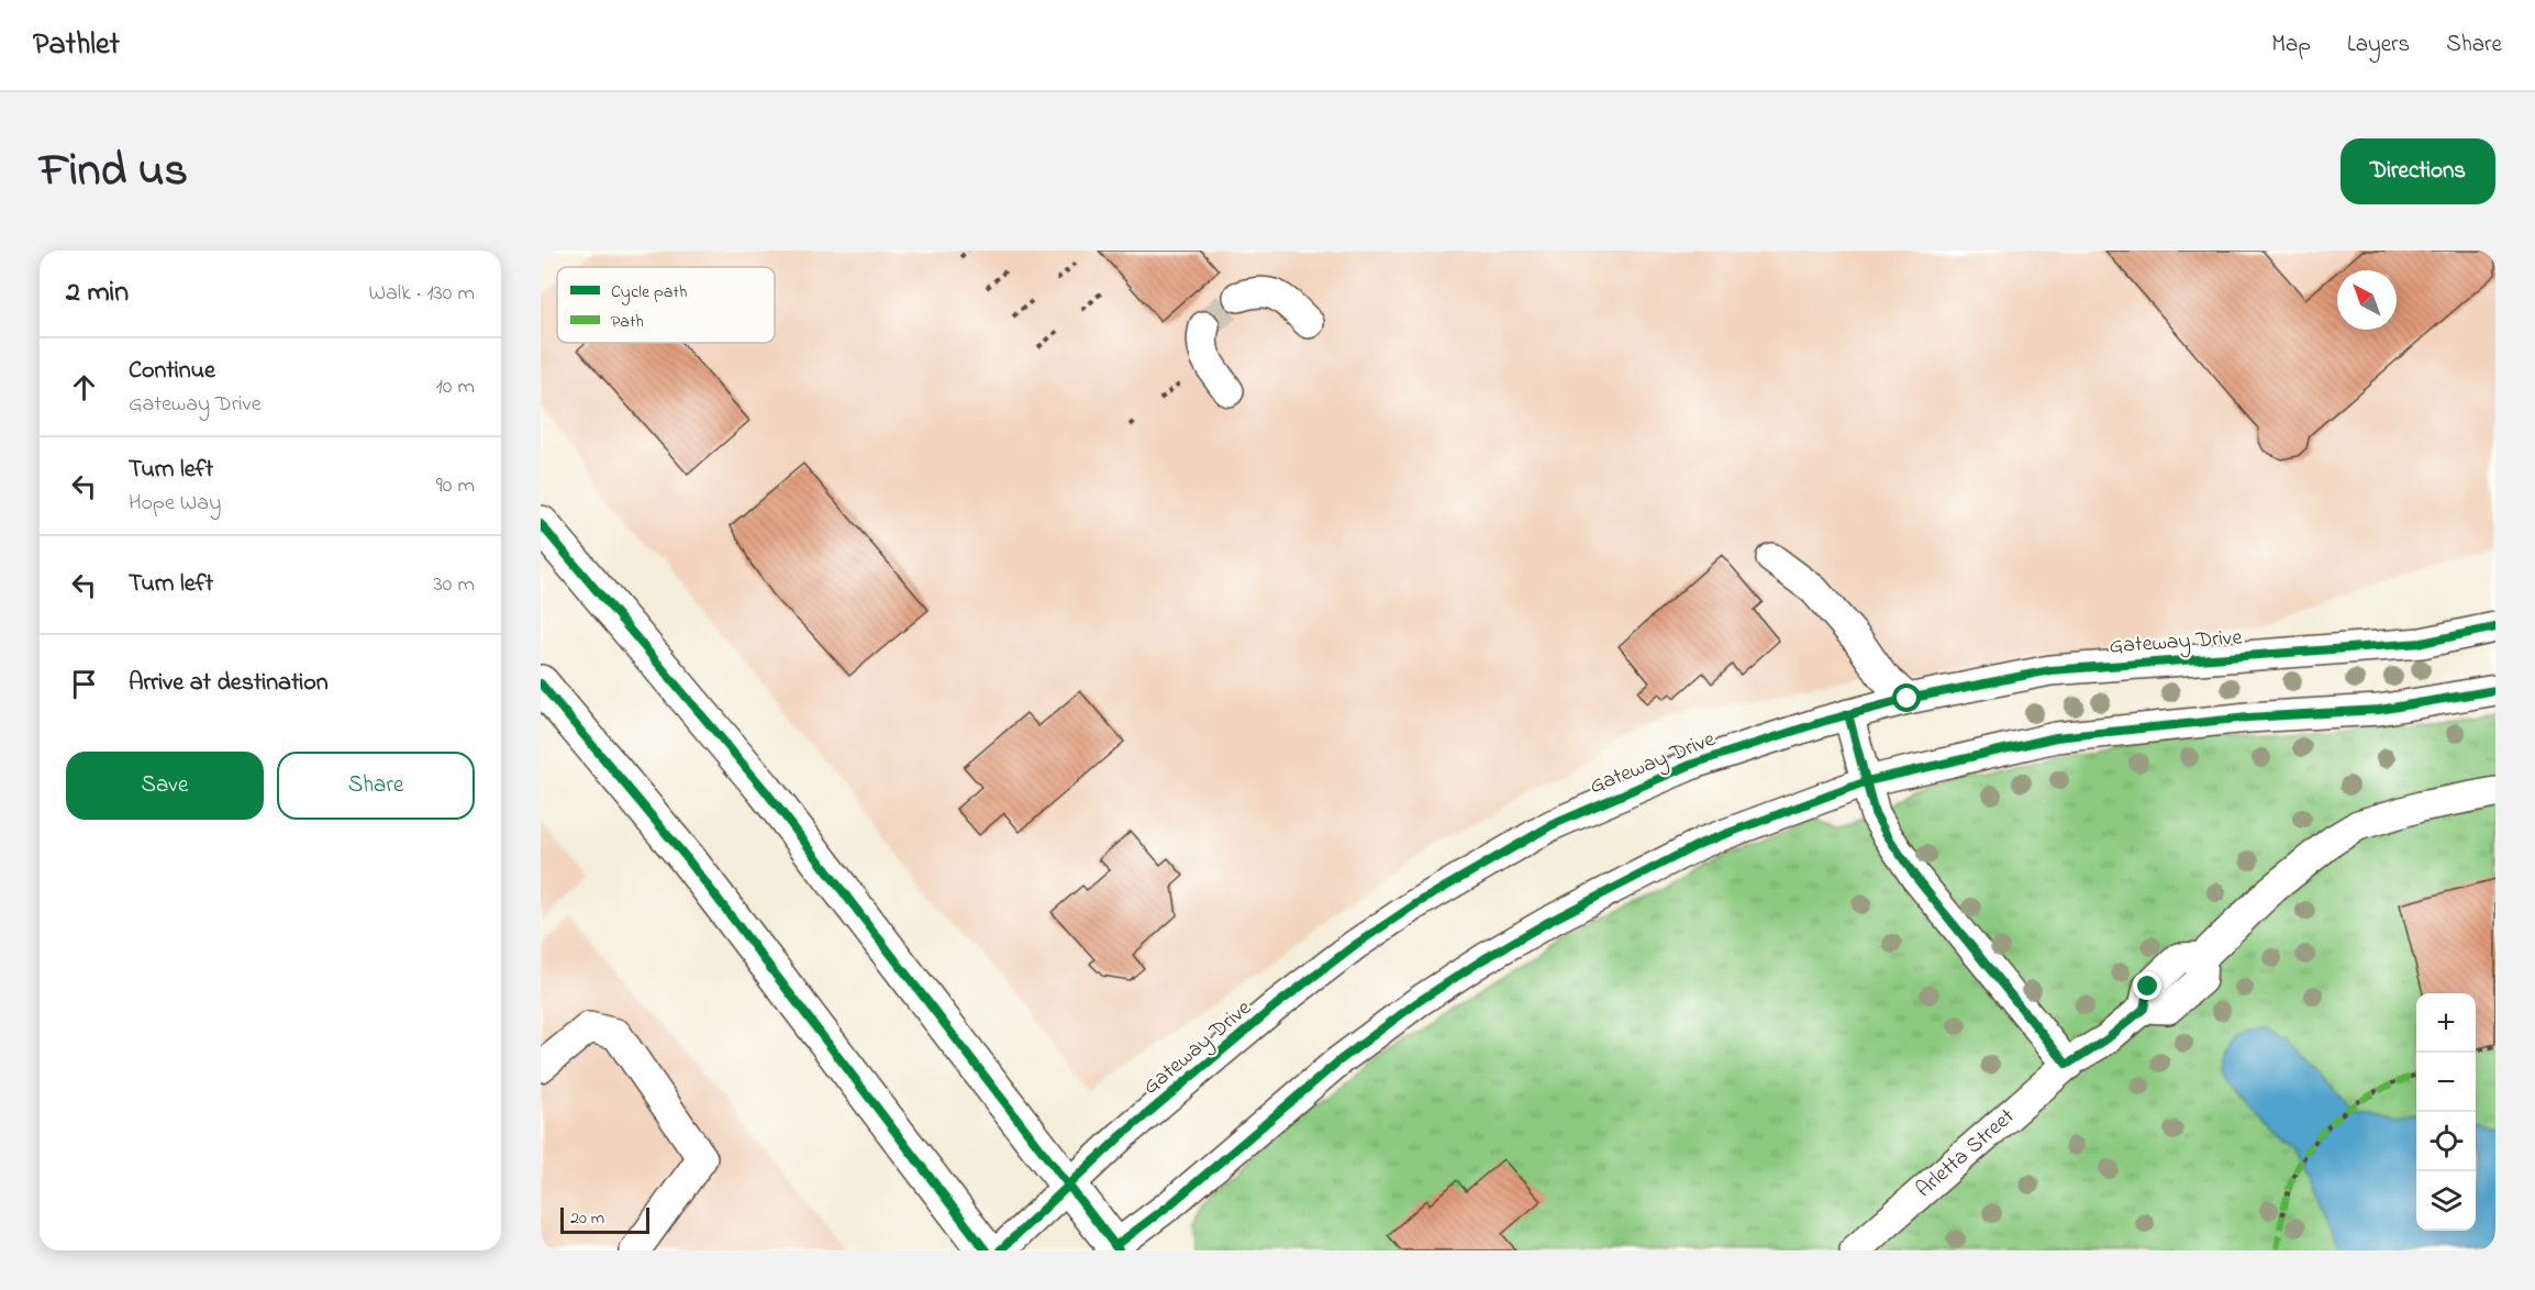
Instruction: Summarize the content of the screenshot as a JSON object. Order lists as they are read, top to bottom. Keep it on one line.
{"streets":{"street":["Gateway Drive","Arletta Street"]},"legend":["Cycle path","Path"],"scale_bar":"20 m","north":"top left","page":{"header":"Pathlet","nav":["Map","Layers","Share"],"title":"Find us","buttons":["Directions",["Save","Share"]],"heading":["2 min","Walk · 130 m"],"list":[["Continue","Gateway Drive","10 m"],["Turn left","Hope Way","90 m"],["Turn left","30 m"],"Arrive at destination"],"map_buttons":["+","−"],"scale":"20 m"}}
